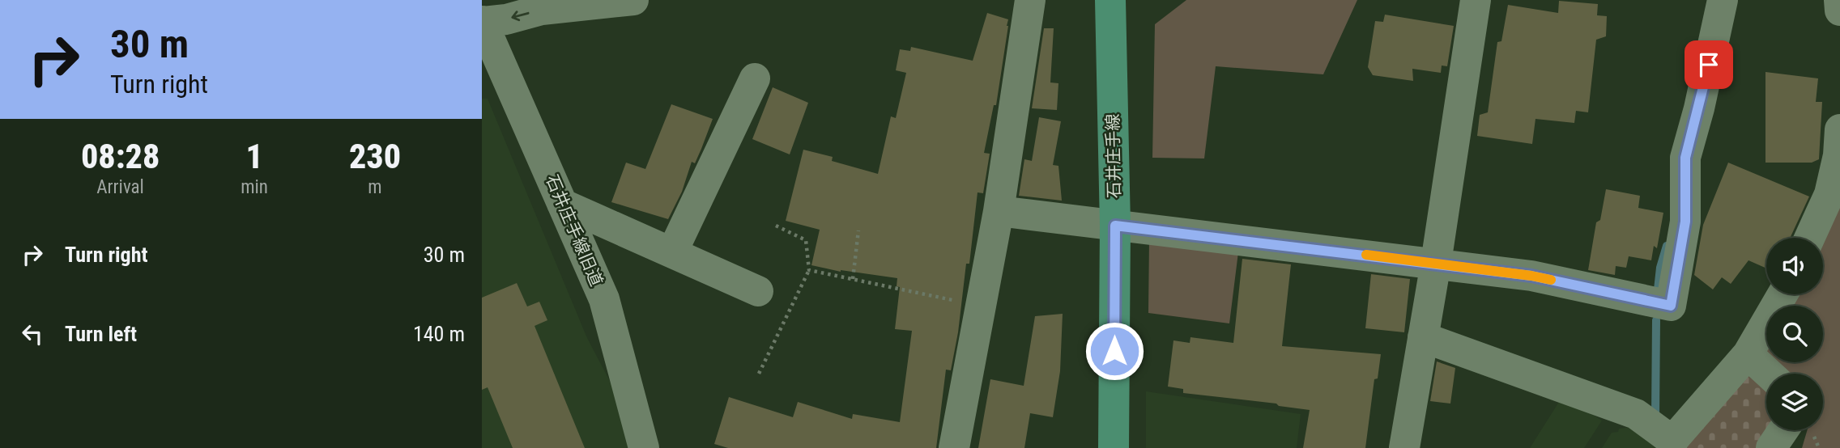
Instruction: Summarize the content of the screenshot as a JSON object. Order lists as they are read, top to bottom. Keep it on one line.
{"streets":{"main road":["石井庄手線"],"street":["石井庄手線旧道"]},"page":{"turn":["30 m","Turn right"],"eta":["08:28","Arrival","1","min","230","m"],"list":[{"name":"Turn right","value":"30 m"},{"name":"Turn left","value":"140 m"}]}}
